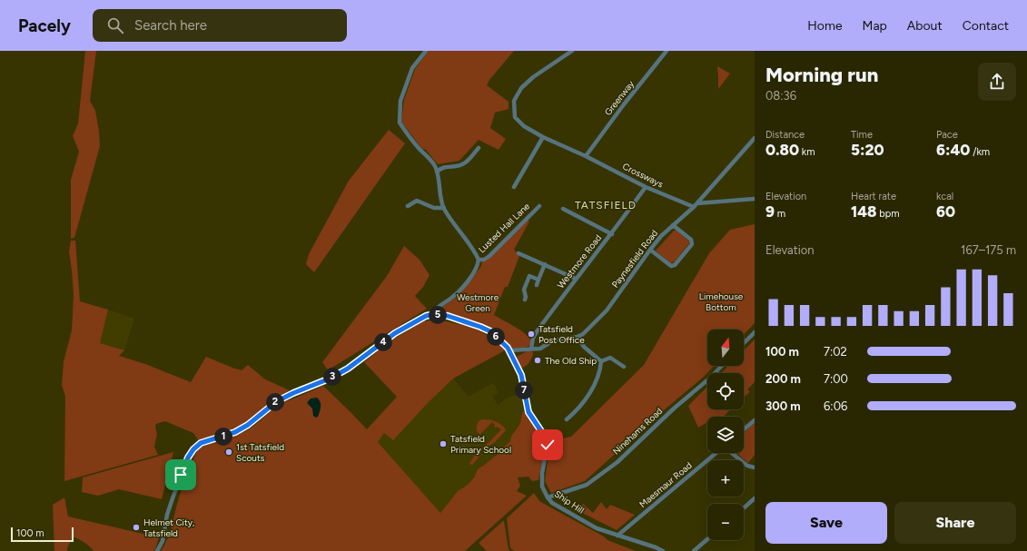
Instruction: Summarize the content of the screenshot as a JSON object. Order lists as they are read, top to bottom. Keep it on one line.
{"streets":{"street":["Greenway","Crossways","Lusted Hall Lane","Paynesfield Road","Westmore Road","Ninehams Road","Maesmaur Road","Ship Hill"]},"crossings":[["Greenway","Crossways"],["Crossways","Paynesfield Road"],["Crossways","Westmore Road"],["Ninehams Road","Ship Hill"],["Maesmaur Road","Ship Hill"]],"districts":["TATSFIELD"],"parks":["Limehouse Bottom","Westmore Green"],"places":["Tatsfield Post Office","The Old Ship","Tatsfield Primary School","1st Tatsfield Scouts","Helmet City, Tatsfield"],"scale_bar":"100 m","north":"top","page":{"header":"Pacely","search":"Search here","nav":["Home","Map","About","Contact"],"heading":["Morning run","08:36"],"stats":[["Distance","0.80 km"],["Time","5:20"],["Pace","6:40 /km"],["Elevation","9 m"],["Heart rate","148 bpm"],["kcal","60"]],"chart":["Elevation","167–175 m"],"pins":["5","6","4","3","7","2","1"],"map_buttons":["+","−"],"list":[{"name":"100 m","note":"7:02"},{"name":"200 m","note":"7:00"},{"name":"300 m","note":"6:06"}],"buttons":["Save","Share"],"scale":"100 m"}}
